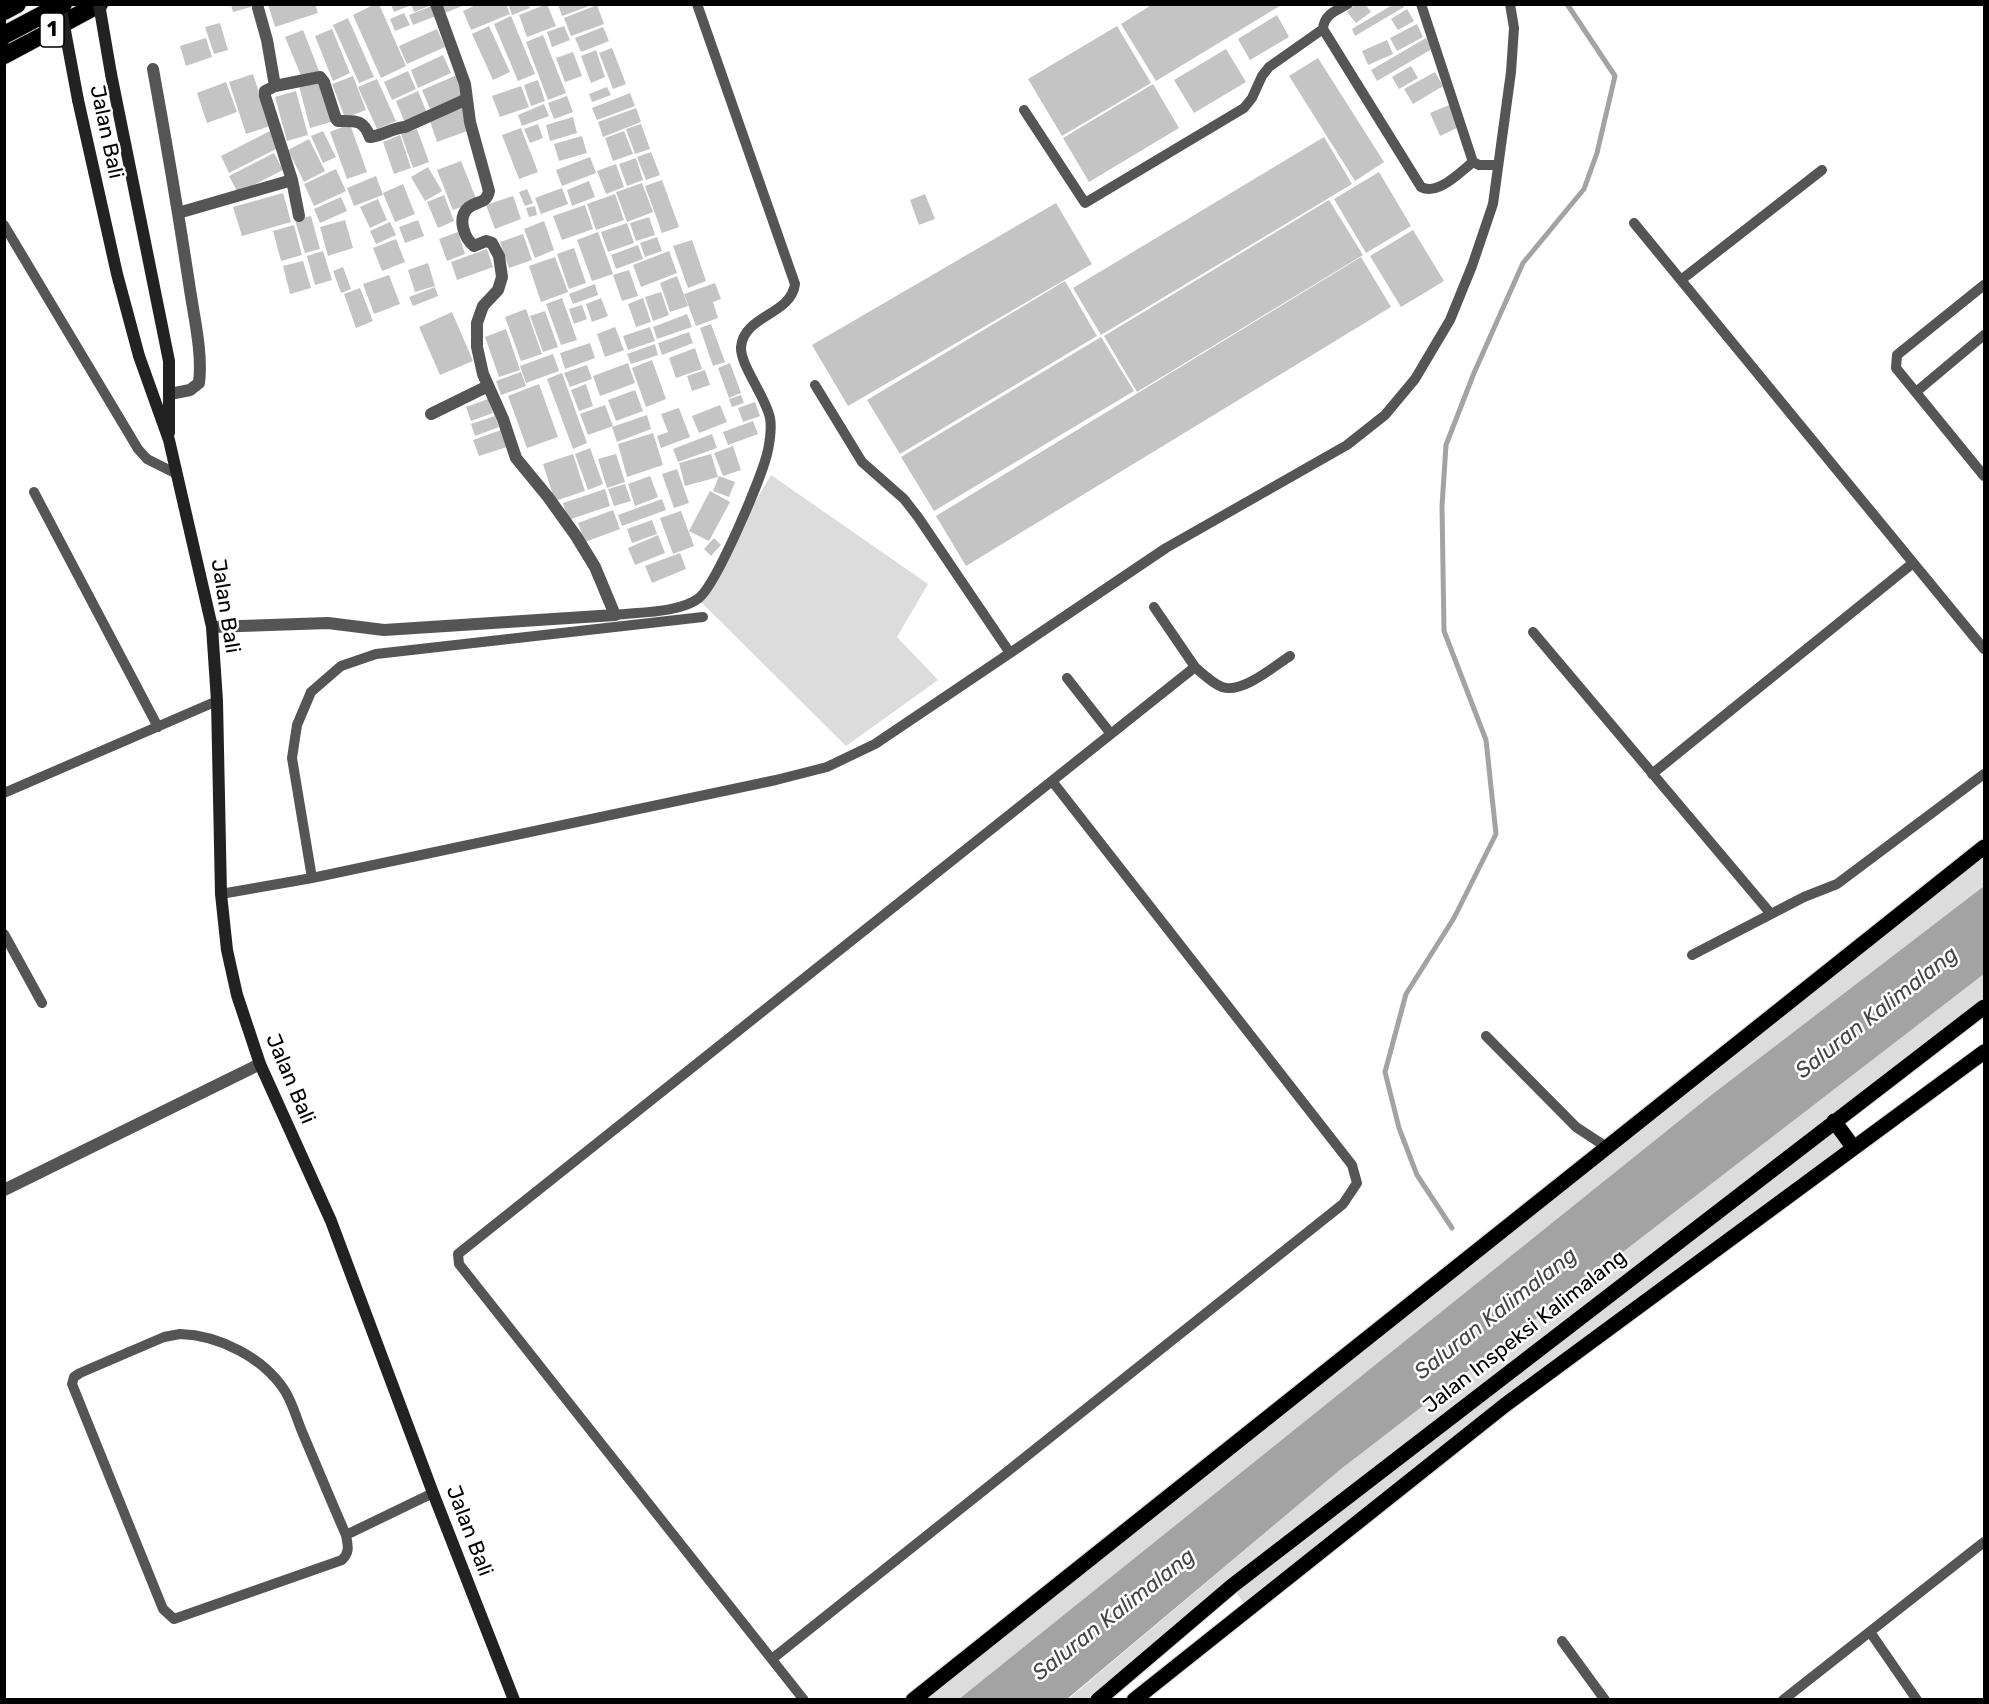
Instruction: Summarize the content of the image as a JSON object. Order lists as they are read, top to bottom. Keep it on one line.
{"streets":{"highway":["1"],"main road":["Jalan Inspeksi Kalimalang"],"street":["Jalan Bali"]},"crossings":[["1","Jalan Bali"]],"water":["Saluran Kalimalang"]}
